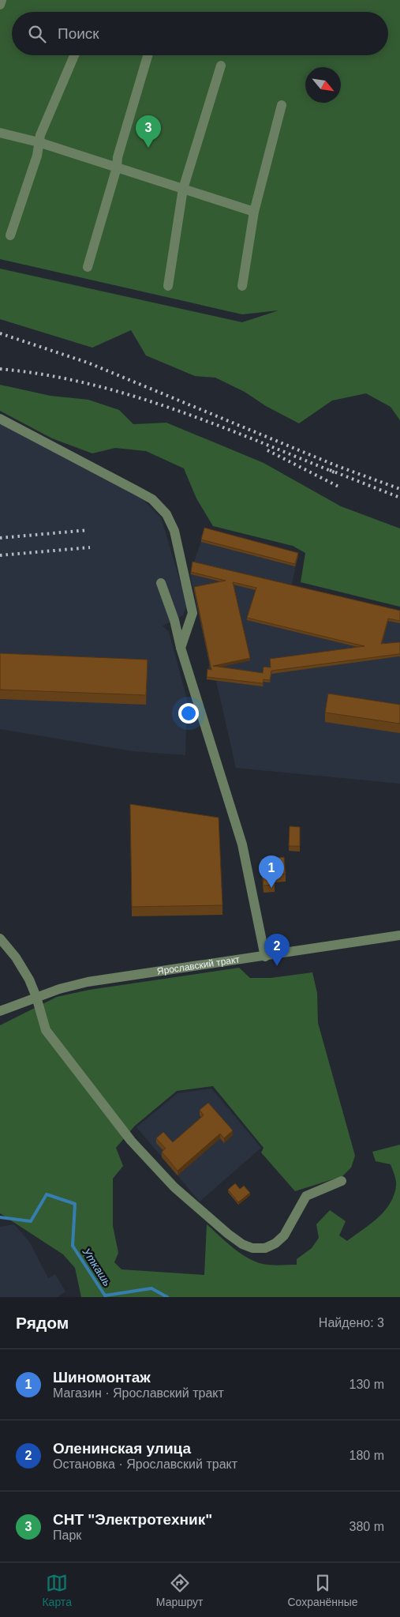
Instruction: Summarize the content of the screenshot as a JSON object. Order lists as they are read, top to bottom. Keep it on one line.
{"streets":{"street":["Ярославский тракт"]},"water":["Уткашь"],"north":"bottom right","page":{"search":"Поиск","pins":["3","1","2"],"heading":["Рядом","Найдено: 3"],"list":[{"mark":"1","name":"Шиномонтаж","note":"Магазин · Ярославский тракт","value":"130 m"},{"mark":"2","name":"Оленинская улица","note":"Остановка · Ярославский тракт","value":"180 m"},{"mark":"3","name":"СНТ \"Электротехник\"","note":"Парк","value":"380 m"}],"nav":["Карта","Маршрут","Сохранённые"]}}
